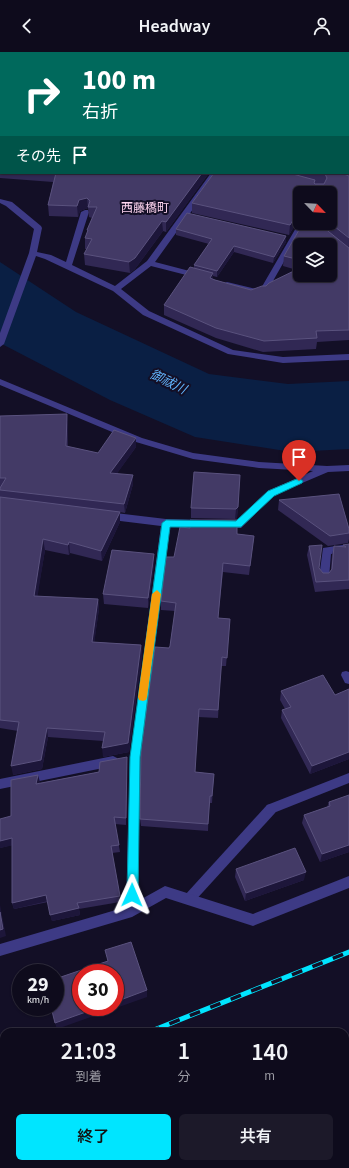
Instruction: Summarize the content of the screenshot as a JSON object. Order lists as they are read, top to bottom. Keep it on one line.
{"districts":["西藤橋町"],"water":["御祓川"],"north":"bottom right","page":{"header":"Headway","turn":["100 m","右折"],"then":"その先","speed":"29 km/h","limit":"30","eta":["21:03","到着","1","分","140","m"],"buttons":["終了","共有"]}}
